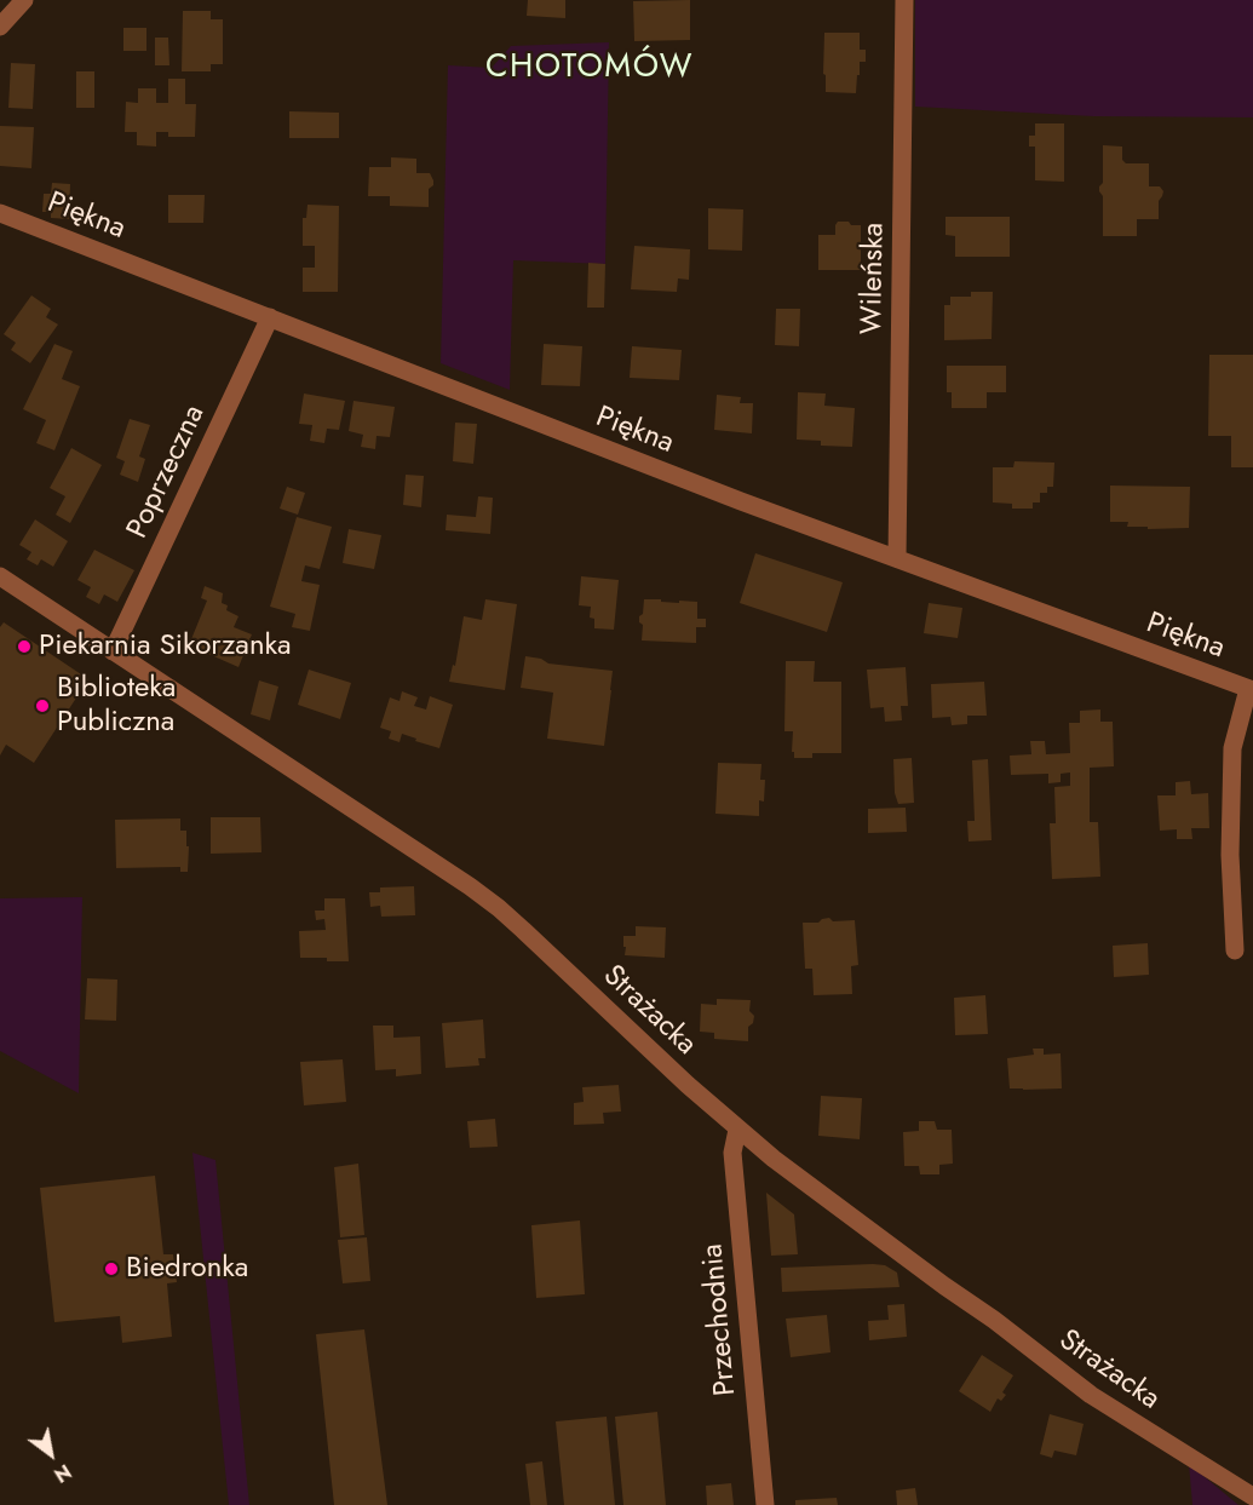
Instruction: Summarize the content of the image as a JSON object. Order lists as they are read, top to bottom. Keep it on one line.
{"streets":{"street":["Piękna","Wileńska","Poprzeczna","Strażacka","Przechodnia"]},"crossings":[["Piękna","Wileńska"],["Piękna","Poprzeczna"],["Poprzeczna","Strażacka"],["Strażacka","Przechodnia"]],"districts":["CHOTOMÓW"],"places":["Piekarnia Sikorzanka","Biblioteka Publiczna","Biedronka"],"north":"bottom right"}
